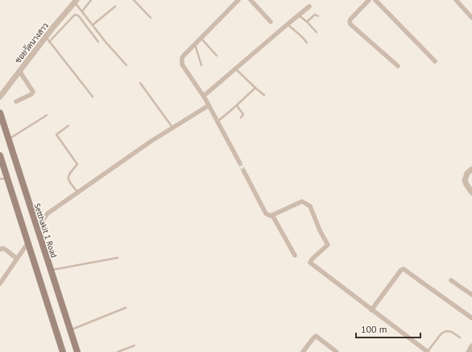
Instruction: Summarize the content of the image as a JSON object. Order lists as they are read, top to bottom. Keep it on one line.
{"streets":{"main road":["Setthakit 1 Road"],"street":["ซอยวัดนางสาว"]},"scale_bar":"100 m"}
